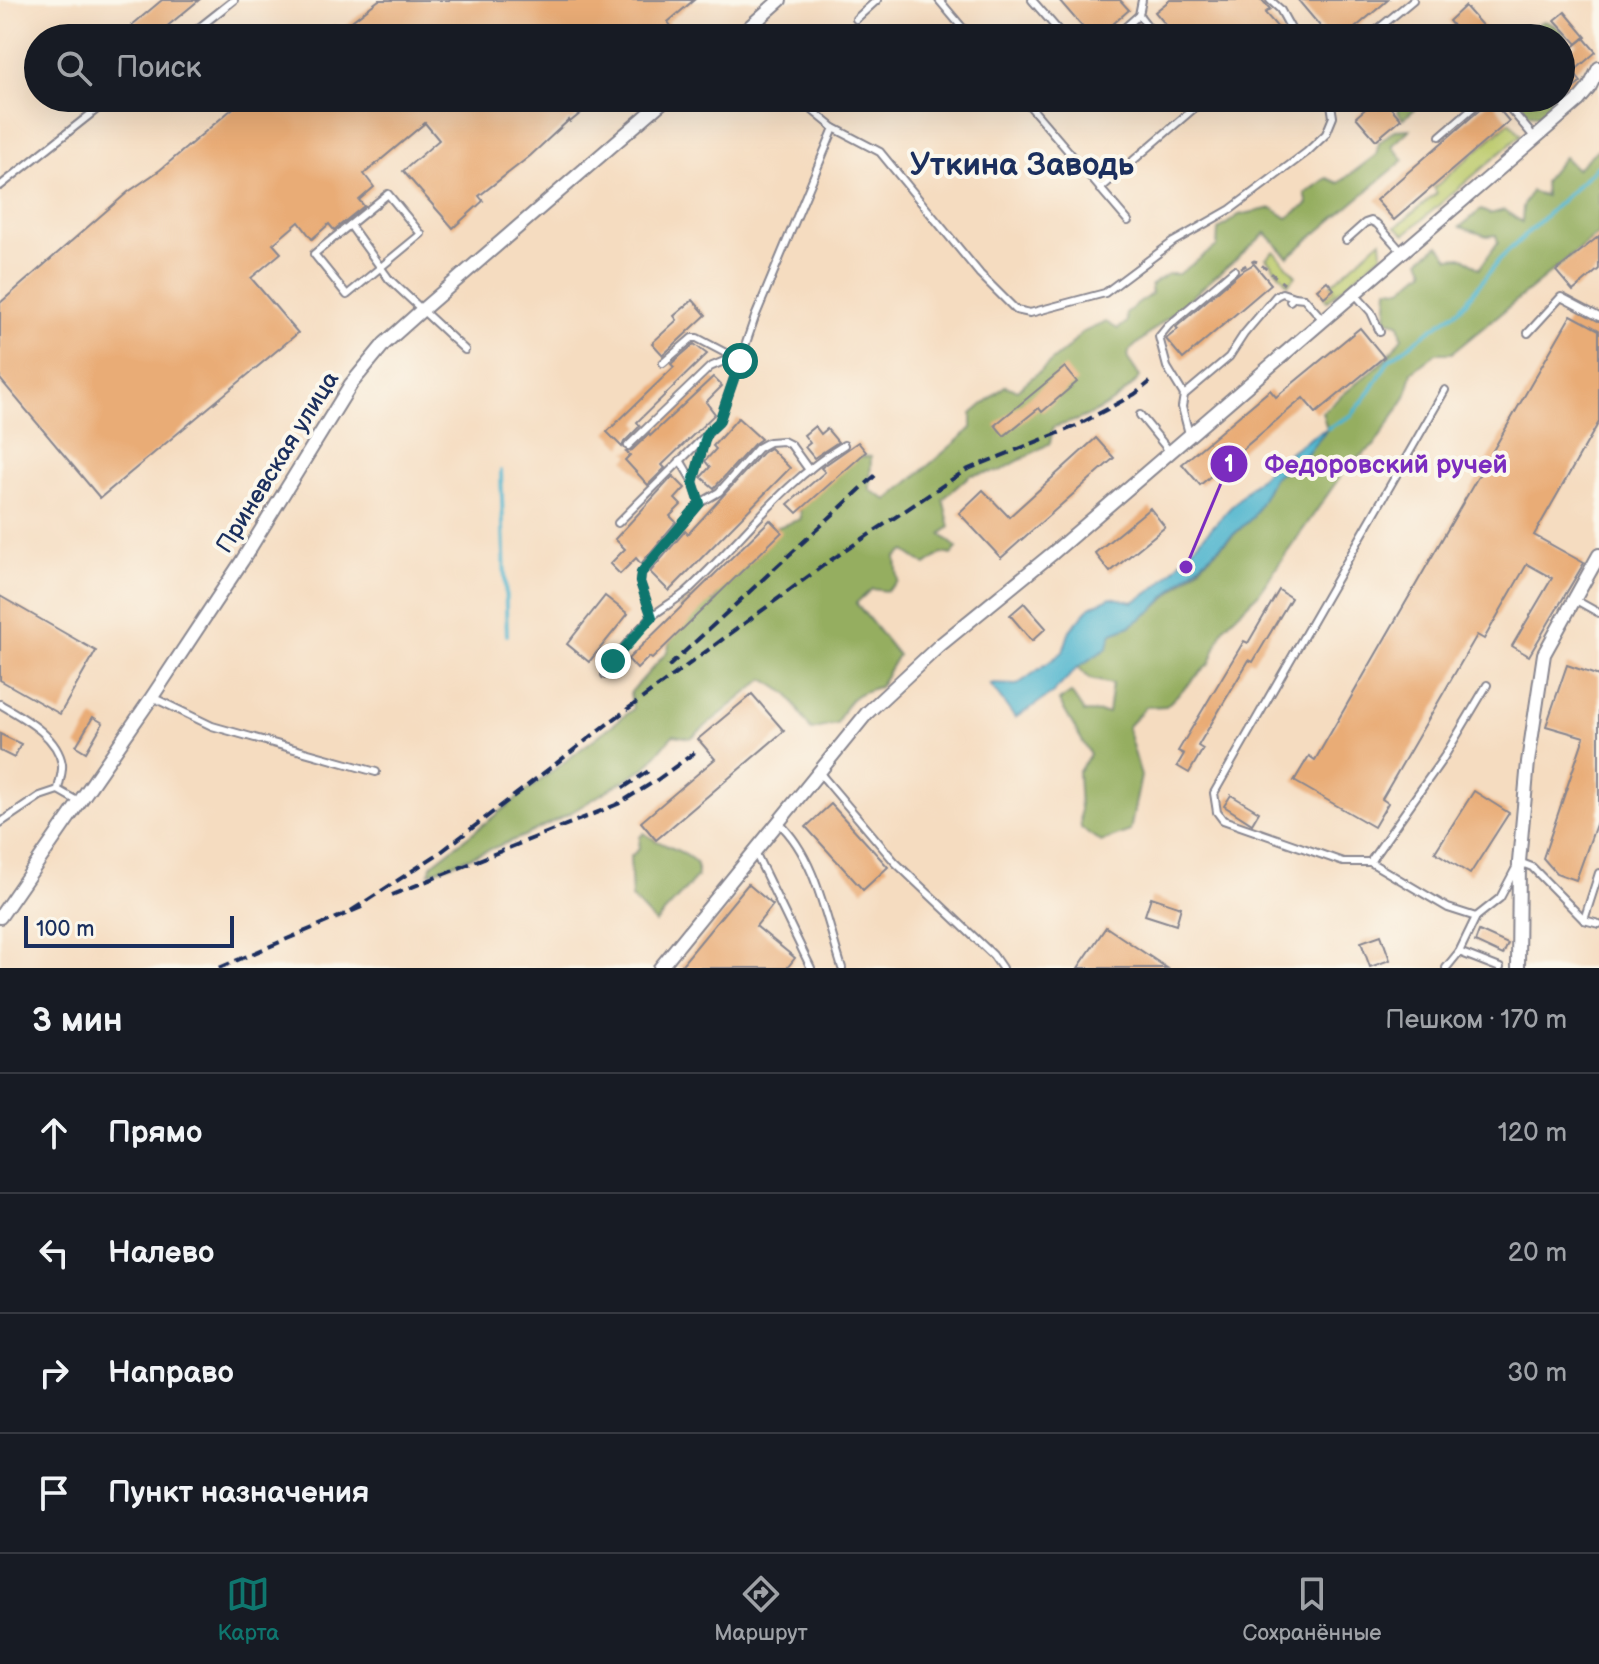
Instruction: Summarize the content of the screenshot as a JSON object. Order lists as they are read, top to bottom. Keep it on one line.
{"streets":{"street":["Приневская улица"]},"districts":["Уткина Заводь"],"places":["Федоровский ручей"],"scale_bar":"100 m","page":{"search":"Поиск","scale":"100 m","heading":["3 мин","Пешком · 170 m"],"list":[["Прямо","120 m"],["Налево","20 m"],["Направо","30 m"],"Пункт назначения"],"nav":["Карта","Маршрут","Сохранённые"]}}
